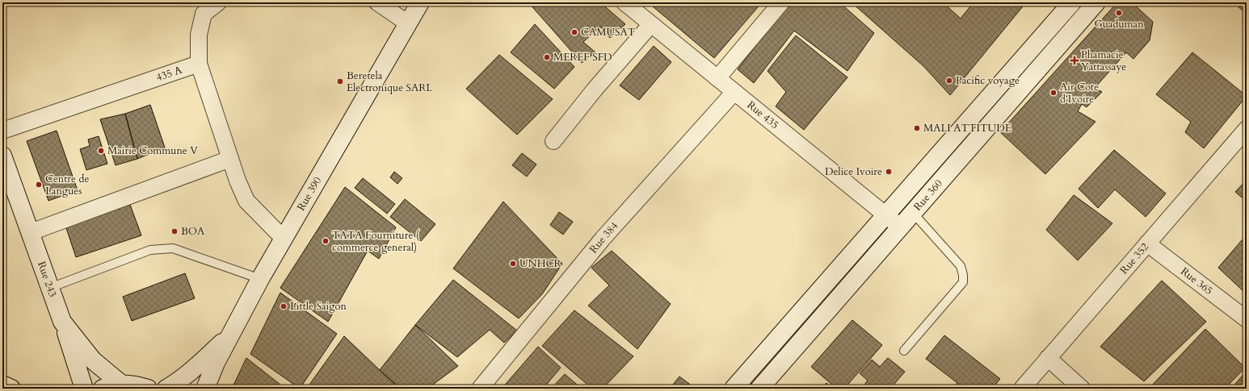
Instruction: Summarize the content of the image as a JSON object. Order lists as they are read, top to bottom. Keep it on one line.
{"streets":{"main road":["Rue 390","Rue 360","Rue 243"],"street":["435 A","Rue 435","Rue 384","Rue 352","Rue 365"]},"crossings":[["Rue 435","Rue 360"],["Rue 435","Rue 384"],["Rue 352","Rue 365"]],"places":{"other":["Guaduman","CAMUSAT","MEREF SFD","Pacific voyage","Beretela Electronique SARL","Air Cote d'Ivoire","MALI ATTITUDE","Mairie Commune V","Delice Ivoire","Centre de Langues","BOA","TATA Fourniture ( commerce general)","UNHCR","Little Saigon"],"health":["Phamacie Yattassaye"]}}
